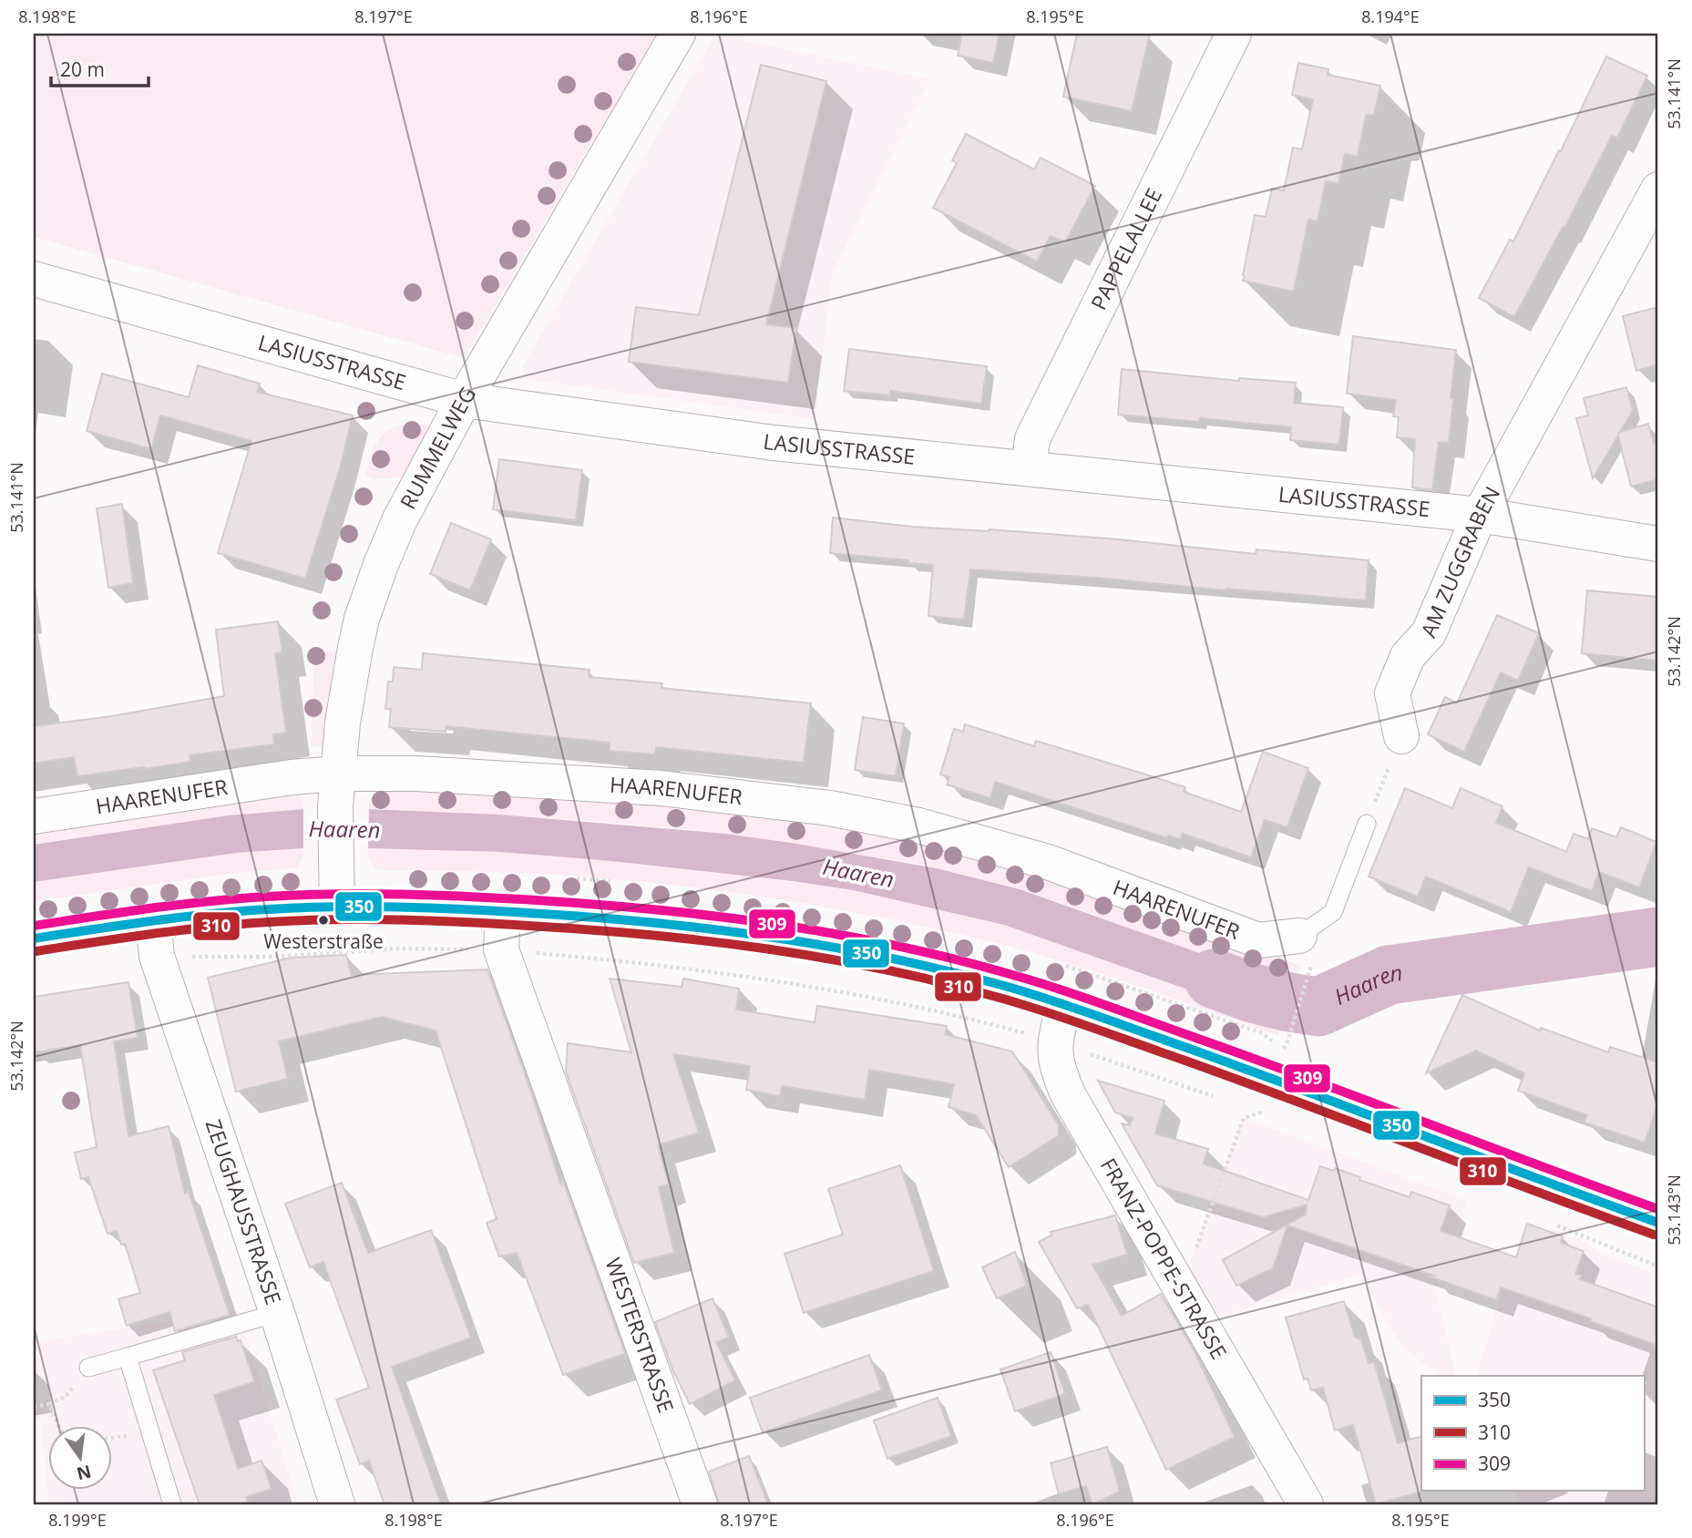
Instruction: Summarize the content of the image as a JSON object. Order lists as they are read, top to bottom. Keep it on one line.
{"streets":{"street":["PAPPELALLEE","LASIUSSTRASSE","RUMMELWEG","AM ZUGGRABEN","HAARENUFER","ZEUGHAUSSTRASSE","FRANZ-POPPE-STRASSE","WESTERSTRASSE"]},"crossings":[["PAPPELALLEE","LASIUSSTRASSE"],["LASIUSSTRASSE","RUMMELWEG"],["LASIUSSTRASSE","AM ZUGGRABEN"],["RUMMELWEG","HAARENUFER"]],"water":["Haaren"],"places":["Westerstraße"],"lines":["transit line 309","transit line 350","transit line 310"],"legend":["350","310","309"],"scale_bar":"20 m","north":"bottom","coordinates":["8.198°E","8.197°E","8.196°E","8.195°E","8.194°E","53.141°N","53.142°N","53.143°N","8.199°E"]}
